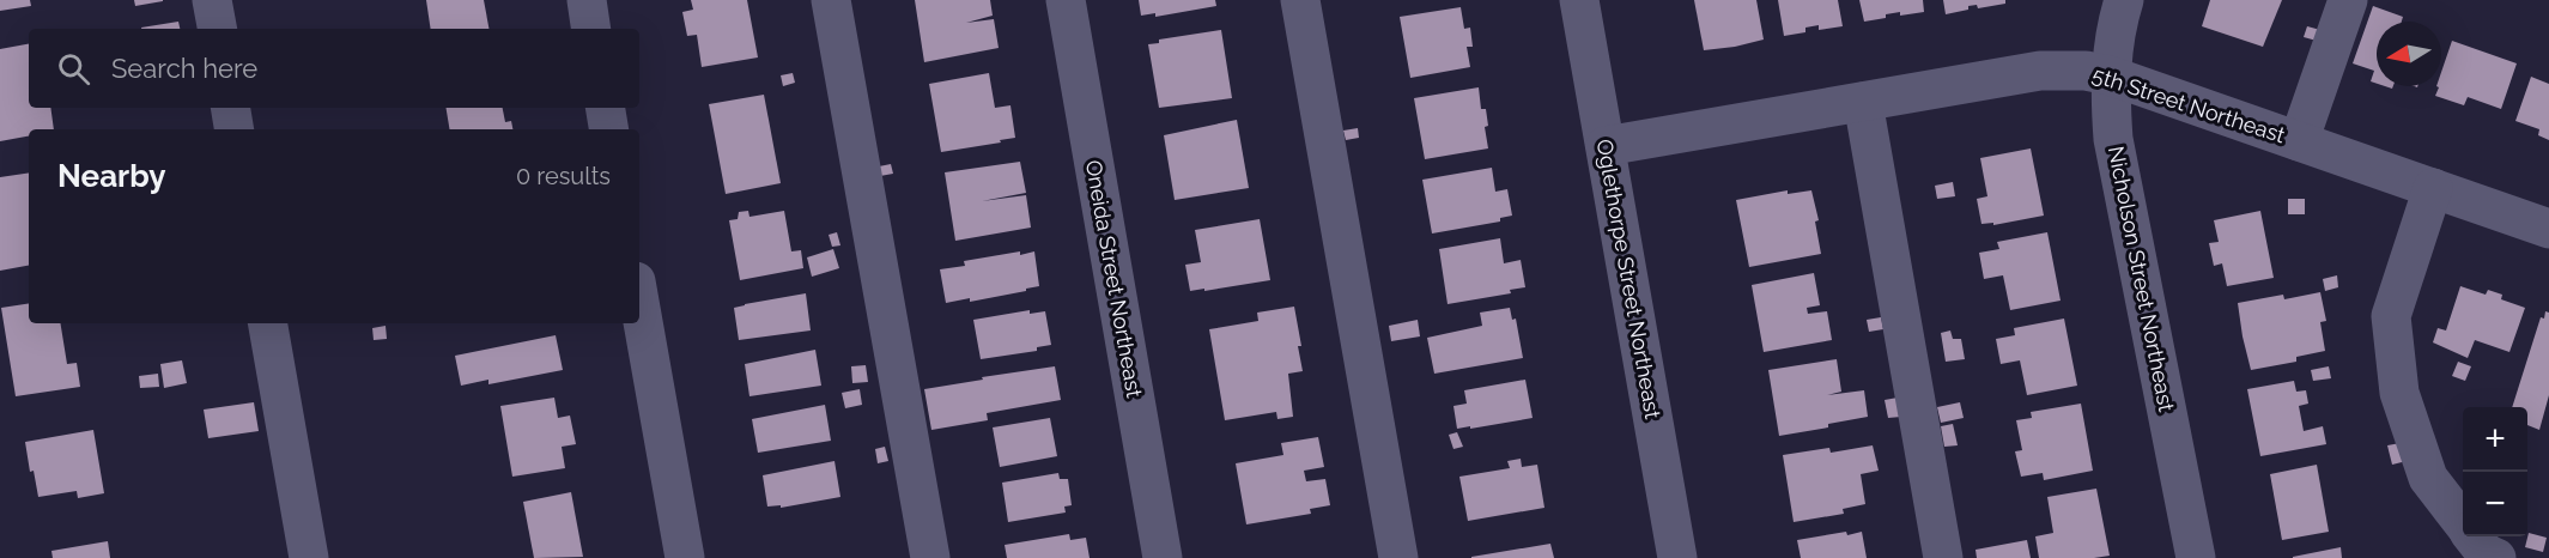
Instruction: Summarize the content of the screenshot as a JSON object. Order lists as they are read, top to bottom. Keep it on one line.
{"streets":{"street":["5th Street Northeast","Oneida Street Northeast","Oglethorpe Street Northeast","Nicholson Street Northeast"]},"crossings":[["5th Street Northeast","Oglethorpe Street Northeast"],["5th Street Northeast","Nicholson Street Northeast"]],"north":"left","page":{"search":"Search here","heading":["Nearby","0 results"],"map_buttons":["+","−"]}}
